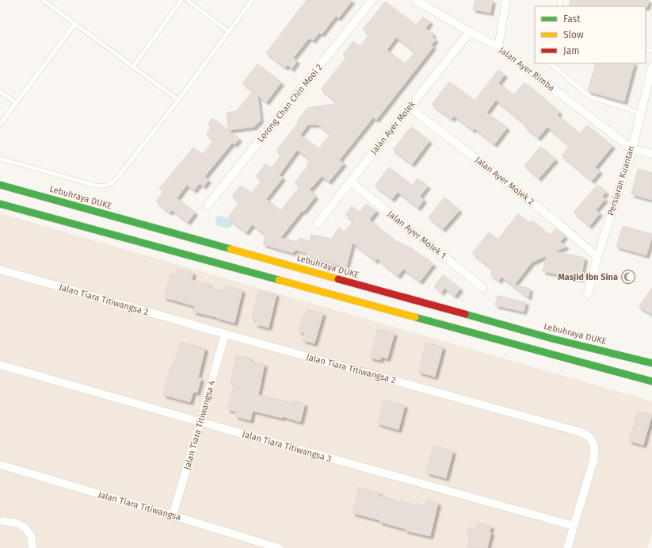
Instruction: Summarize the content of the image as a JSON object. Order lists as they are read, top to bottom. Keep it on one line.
{"streets":{"highway":["Lebuhraya DUKE"],"street":["Jalan Ayer Rimba","Lorong Chan Chin Mooi 2","Jalan Ayer Molek","Jalan Ayer Molek 2","Persiaran Kuantan","Jalan Ayer Molek 1","Jalan Tiara Titiwangsa 2","Jalan Tiara Titiwangsa 4","Jalan Tiara Titiwangsa 3","Jalan Tiara Titiwangsa"]},"crossings":[["Jalan Ayer Rimba","Jalan Ayer Molek"],["Jalan Ayer Rimba","Persiaran Kuantan"],["Jalan Ayer Molek","Jalan Ayer Molek 2"],["Jalan Ayer Molek","Jalan Ayer Molek 1"],["Jalan Ayer Molek 2","Persiaran Kuantan"],["Jalan Tiara Titiwangsa 2","Jalan Tiara Titiwangsa 4"],["Jalan Tiara Titiwangsa 2","Jalan Tiara Titiwangsa 3"],["Jalan Tiara Titiwangsa 4","Jalan Tiara Titiwangsa 3"],["Jalan Tiara Titiwangsa 4","Jalan Tiara Titiwangsa"]],"places":{"mosque":["Masjid Ibn Sina"]},"legend":["Fast","Slow","Jam"]}
